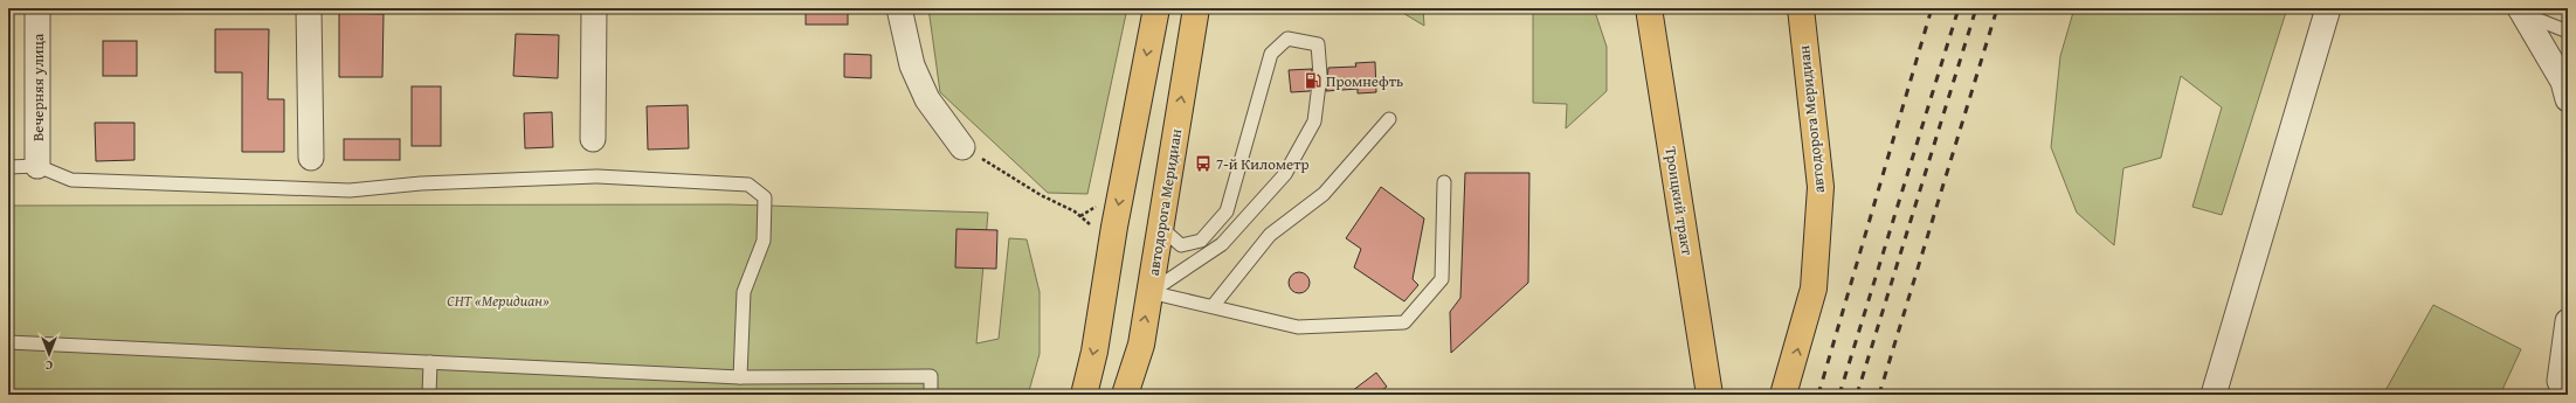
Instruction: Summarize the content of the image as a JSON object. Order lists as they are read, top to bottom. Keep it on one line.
{"streets":{"main road":["автодорога Меридиан","Троицкий тракт"],"street":["Вечерняя улица"]},"parks":["СНТ «Меридиан»"],"places":{"fuel station":["Промнефть"],"bus stop":["7-й Километр"]},"north":"bottom"}
